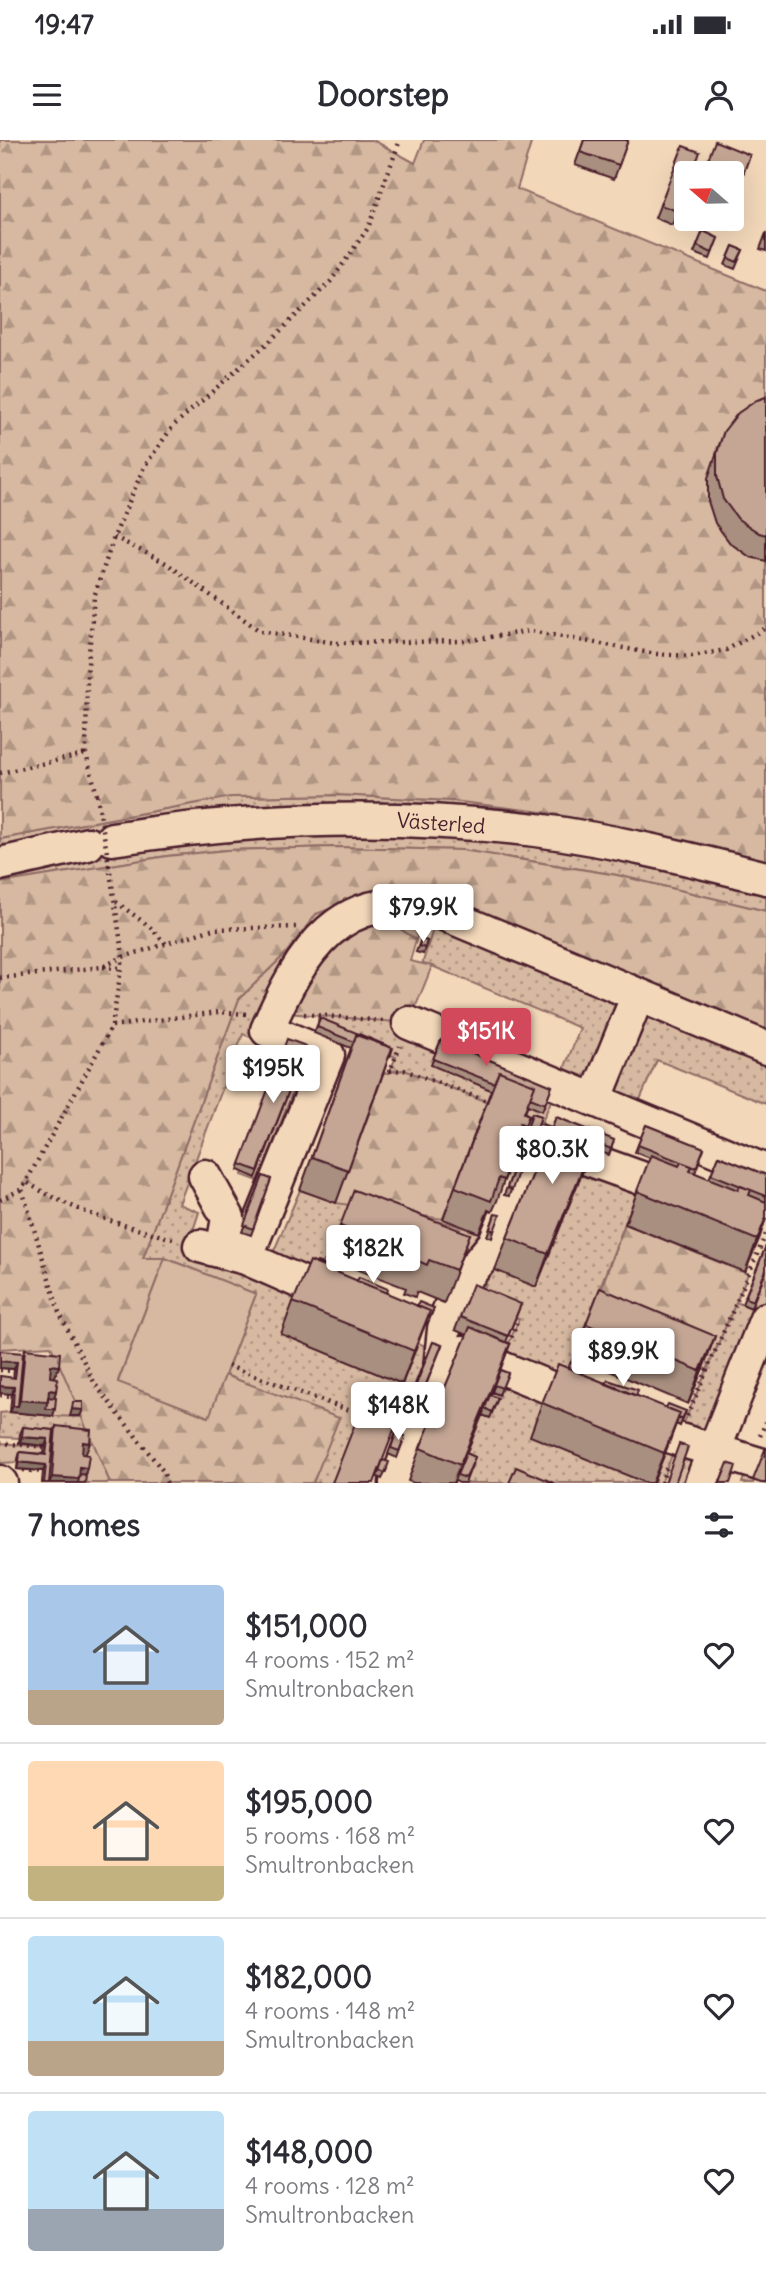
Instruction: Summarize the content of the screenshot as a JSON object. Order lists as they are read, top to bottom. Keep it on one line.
{"streets":{"street":["Västerled"]},"north":"left","page":{"status":"19:47","header":"Doorstep","price":["$79.9K","$151K","$195K","$80.3K","$182K","$89.9K","$148K"],"heading":"7 homes","list":[{"name":"$151,000","note":"4 rooms · 152 m² · Smultronbacken"},{"name":"$195,000","note":"5 rooms · 168 m² · Smultronbacken"},{"name":"$182,000","note":"4 rooms · 148 m² · Smultronbacken"},{"name":"$148,000","note":"4 rooms · 128 m² · Smultronbacken"}]}}
